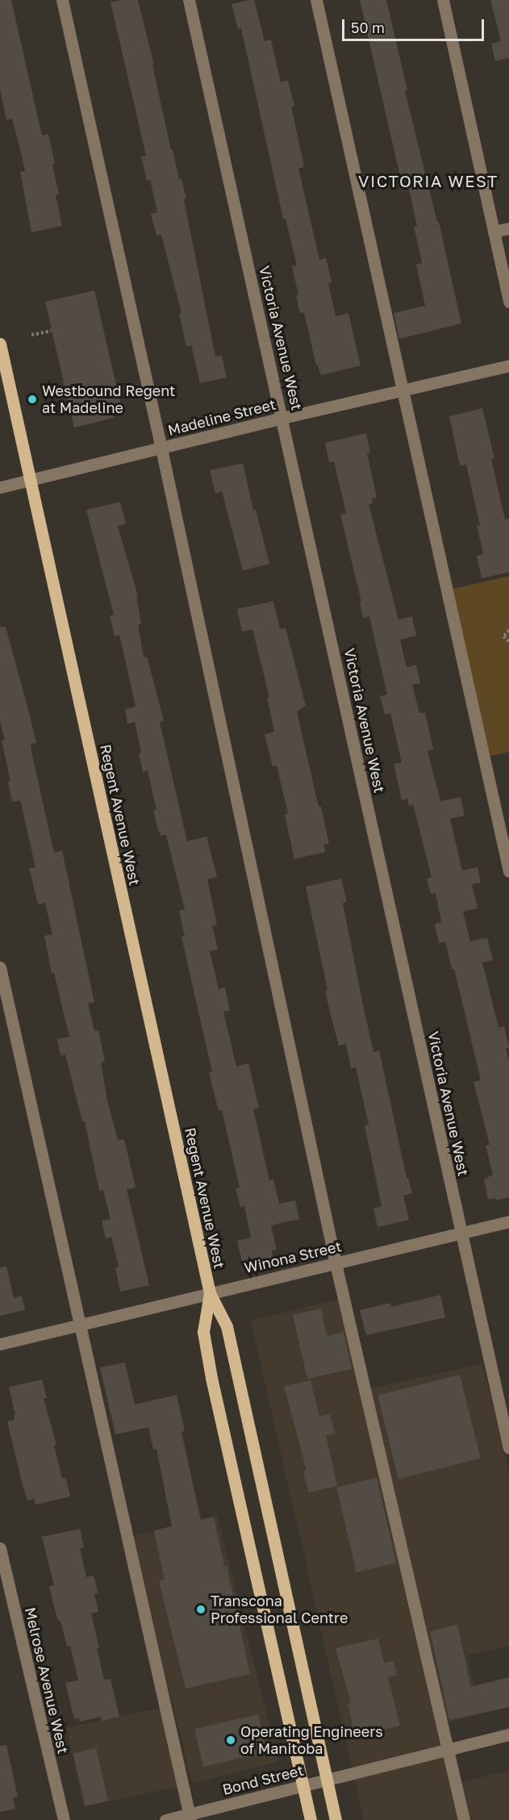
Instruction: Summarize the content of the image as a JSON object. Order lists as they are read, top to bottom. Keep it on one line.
{"streets":{"main road":["Regent Avenue West"],"street":["Victoria Avenue West","Madeline Street","Winona Street","Melrose Avenue West","Bond Street"]},"crossings":[["Victoria Avenue West","Madeline Street"],["Victoria Avenue West","Winona Street"],["Madeline Street","Regent Avenue West"],["Regent Avenue West","Winona Street"],["Regent Avenue West","Bond Street"]],"districts":["VICTORIA WEST"],"places":["Westbound Regent at Madeline","Transcona Professional Centre","Operating Engineers of Manitoba"],"scale_bar":"50 m"}
